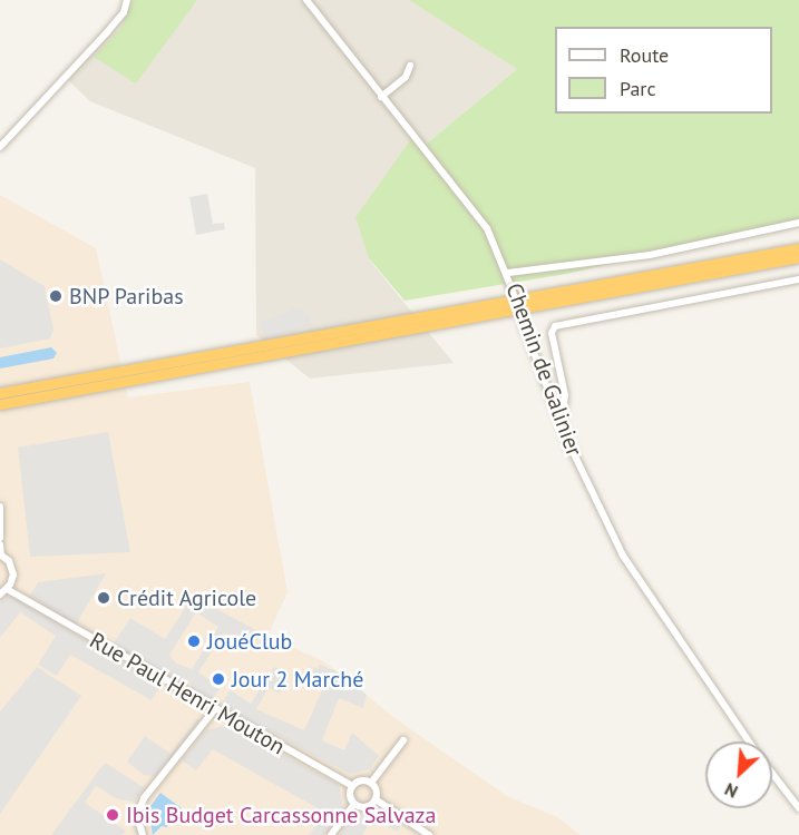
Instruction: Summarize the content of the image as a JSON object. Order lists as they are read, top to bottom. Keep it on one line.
{"streets":{"street":["Chemin de Galinier","Rue Paul Henri Mouton"]},"places":["BNP Paribas","Crédit Agricole","JouéClub","Jour 2 Marché","Ibis Budget Carcassonne Salvaza"],"legend":["Route","Parc"],"north":"bottom left"}
